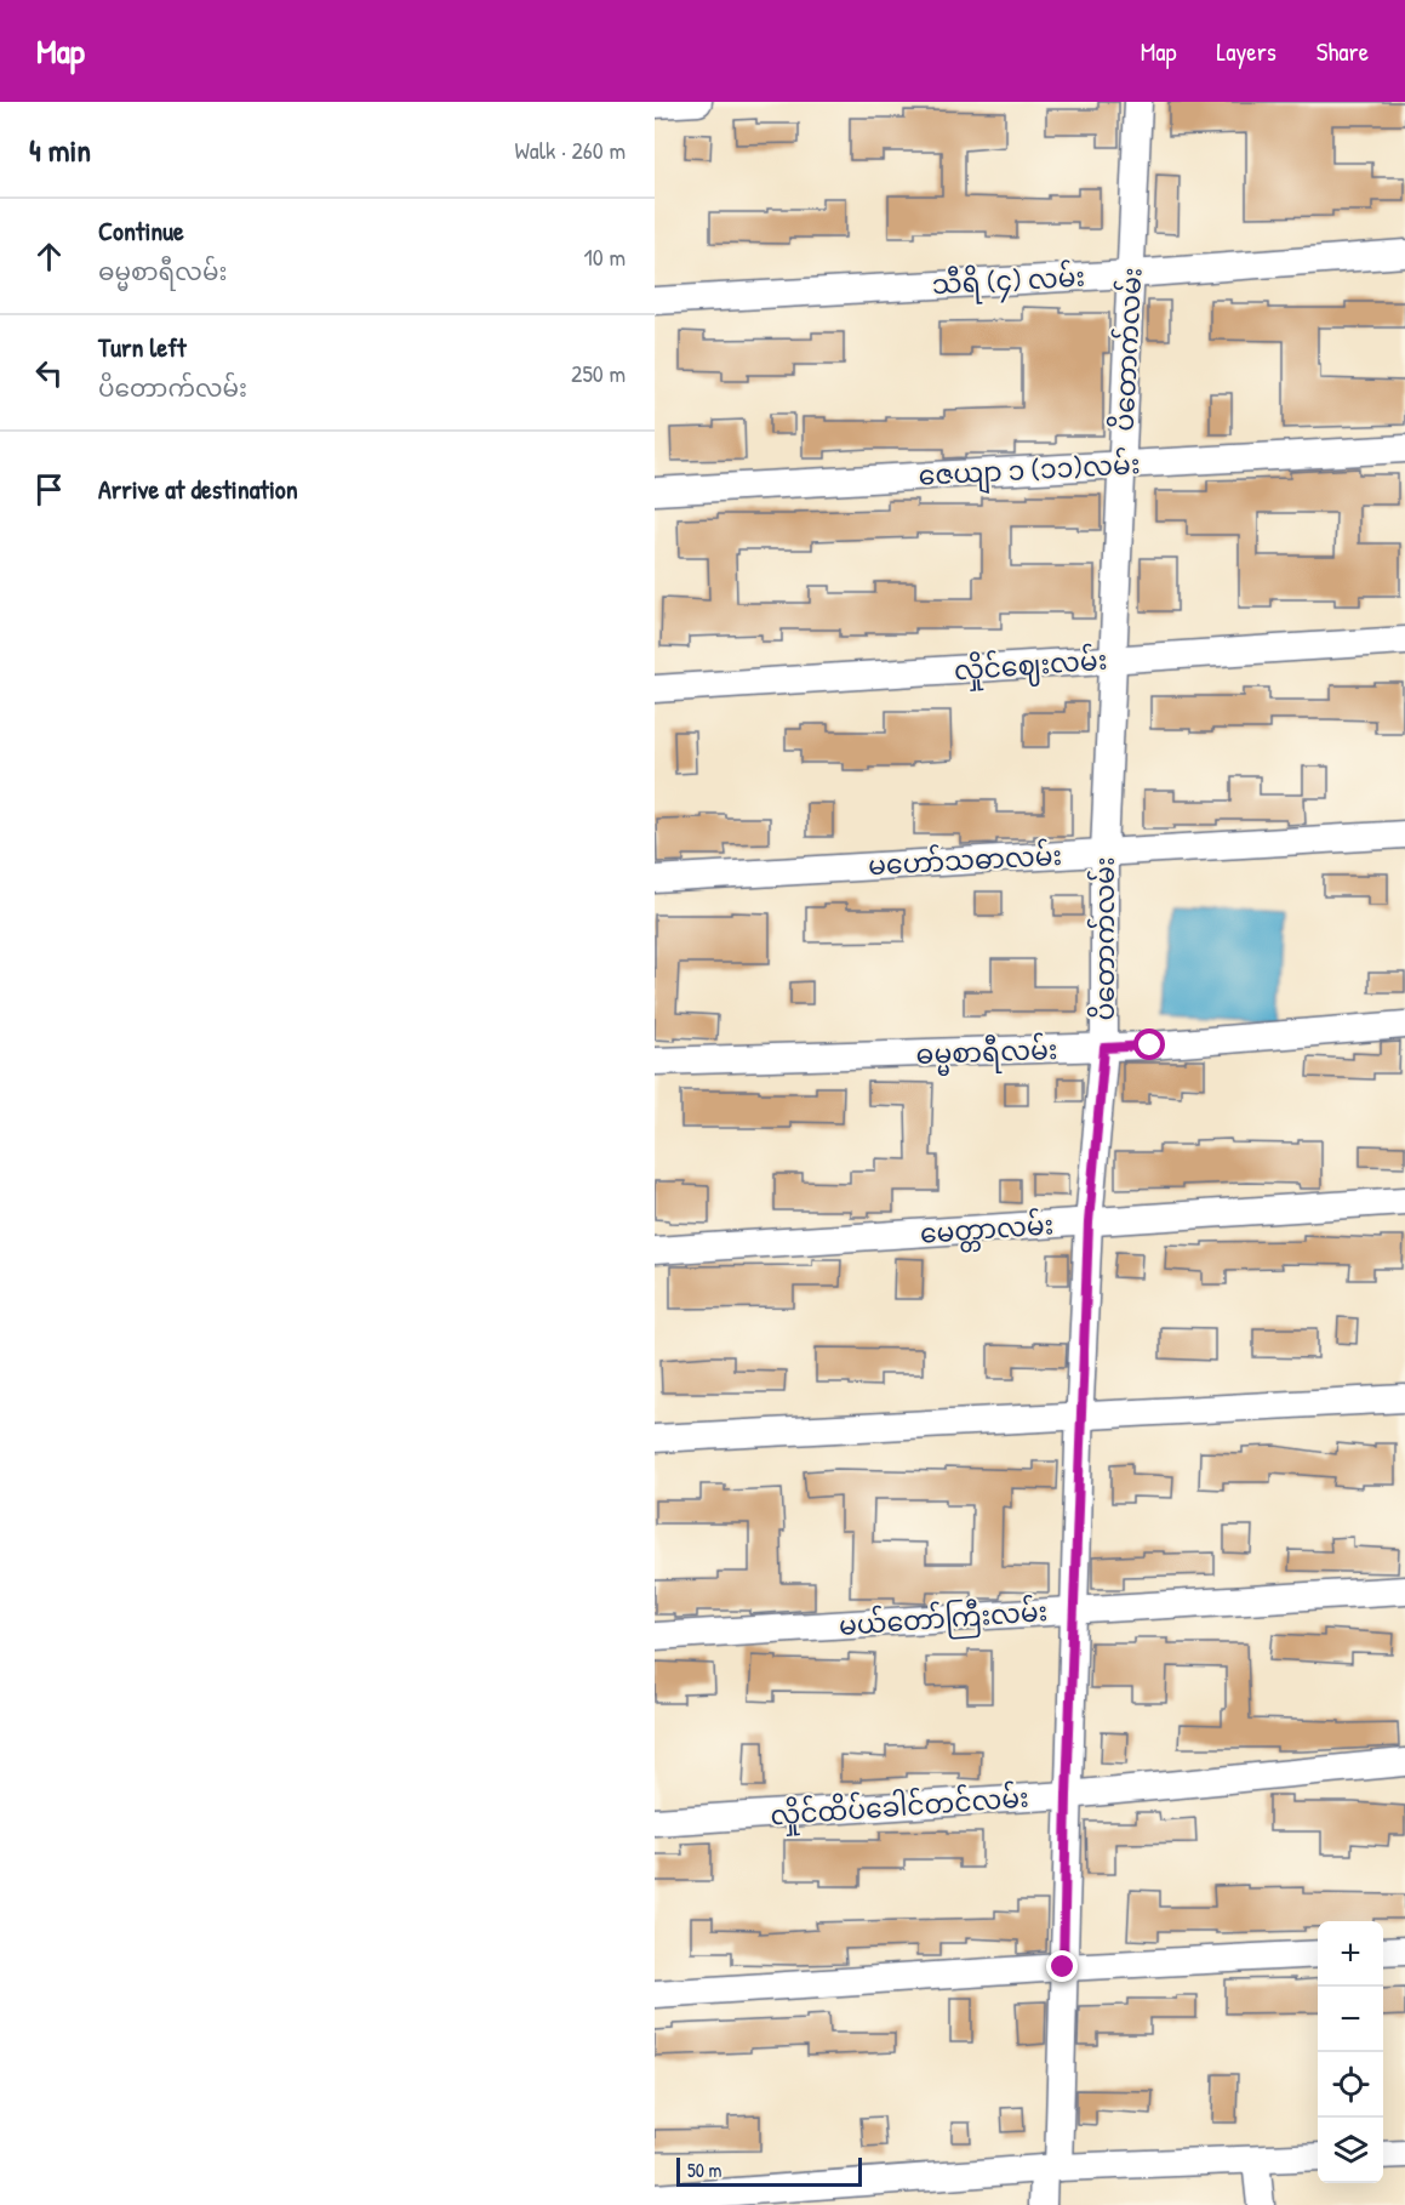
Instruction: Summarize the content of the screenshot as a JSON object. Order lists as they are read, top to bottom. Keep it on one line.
{"streets":{"street":["သီရိ (၄) လမ်း","ပိတောက်လမ်း","ဇေယျာ ၁ (၁၁)လမ်း","လှိုင်ဈေးလမ်း","မဟော်သဓာလမ်း","ဓမ္မစာရီလမ်း","မေတ္တာလမ်း","မယ်တော်ကြီးလမ်း","လှိုင်ထိပ်ခေါင်တင်လမ်း"]},"crossings":[["သီရိ (၄) လမ်း","ပိတောက်လမ်း"],["ပိတောက်လမ်း","ဇေယျာ ၁ (၁၁)လမ်း"],["ပိတောက်လမ်း","လှိုင်ဈေးလမ်း"],["ပိတောက်လမ်း","မဟော်သဓာလမ်း"],["ပိတောက်လမ်း","ဓမ္မစာရီလမ်း"],["ပိတောက်လမ်း","မေတ္တာလမ်း"],["ပိတောက်လမ်း","မယ်တော်ကြီးလမ်း"],["ပိတောက်လမ်း","လှိုင်ထိပ်ခေါင်တင်လမ်း"]],"scale_bar":"50 m","page":{"header":"Map","nav":["Map","Layers","Share"],"heading":["4 min","Walk · 260 m"],"list":[["Continue","ဓမ္မစာရီလမ်း","10 m"],["Turn left","ပိတောက်လမ်း","250 m"],"Arrive at destination"],"map_buttons":["+","−"],"scale":"50 m"}}
